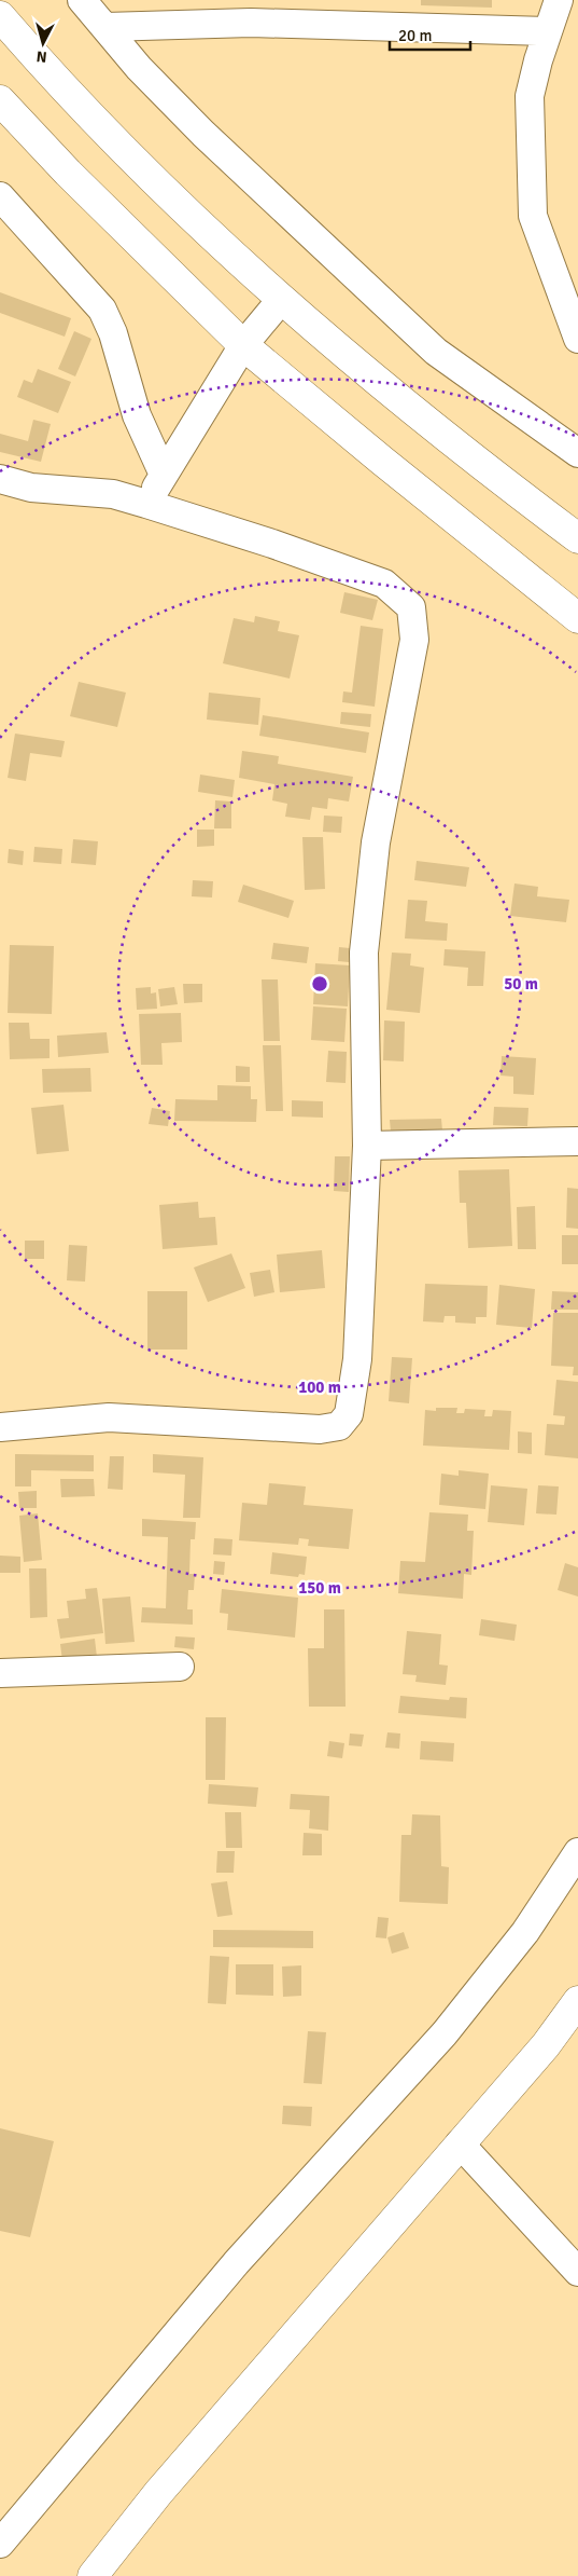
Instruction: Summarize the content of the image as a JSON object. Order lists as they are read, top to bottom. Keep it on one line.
{"scale_bar":"20 m","north":"bottom","rings":["50 m","100 m","150 m"]}
